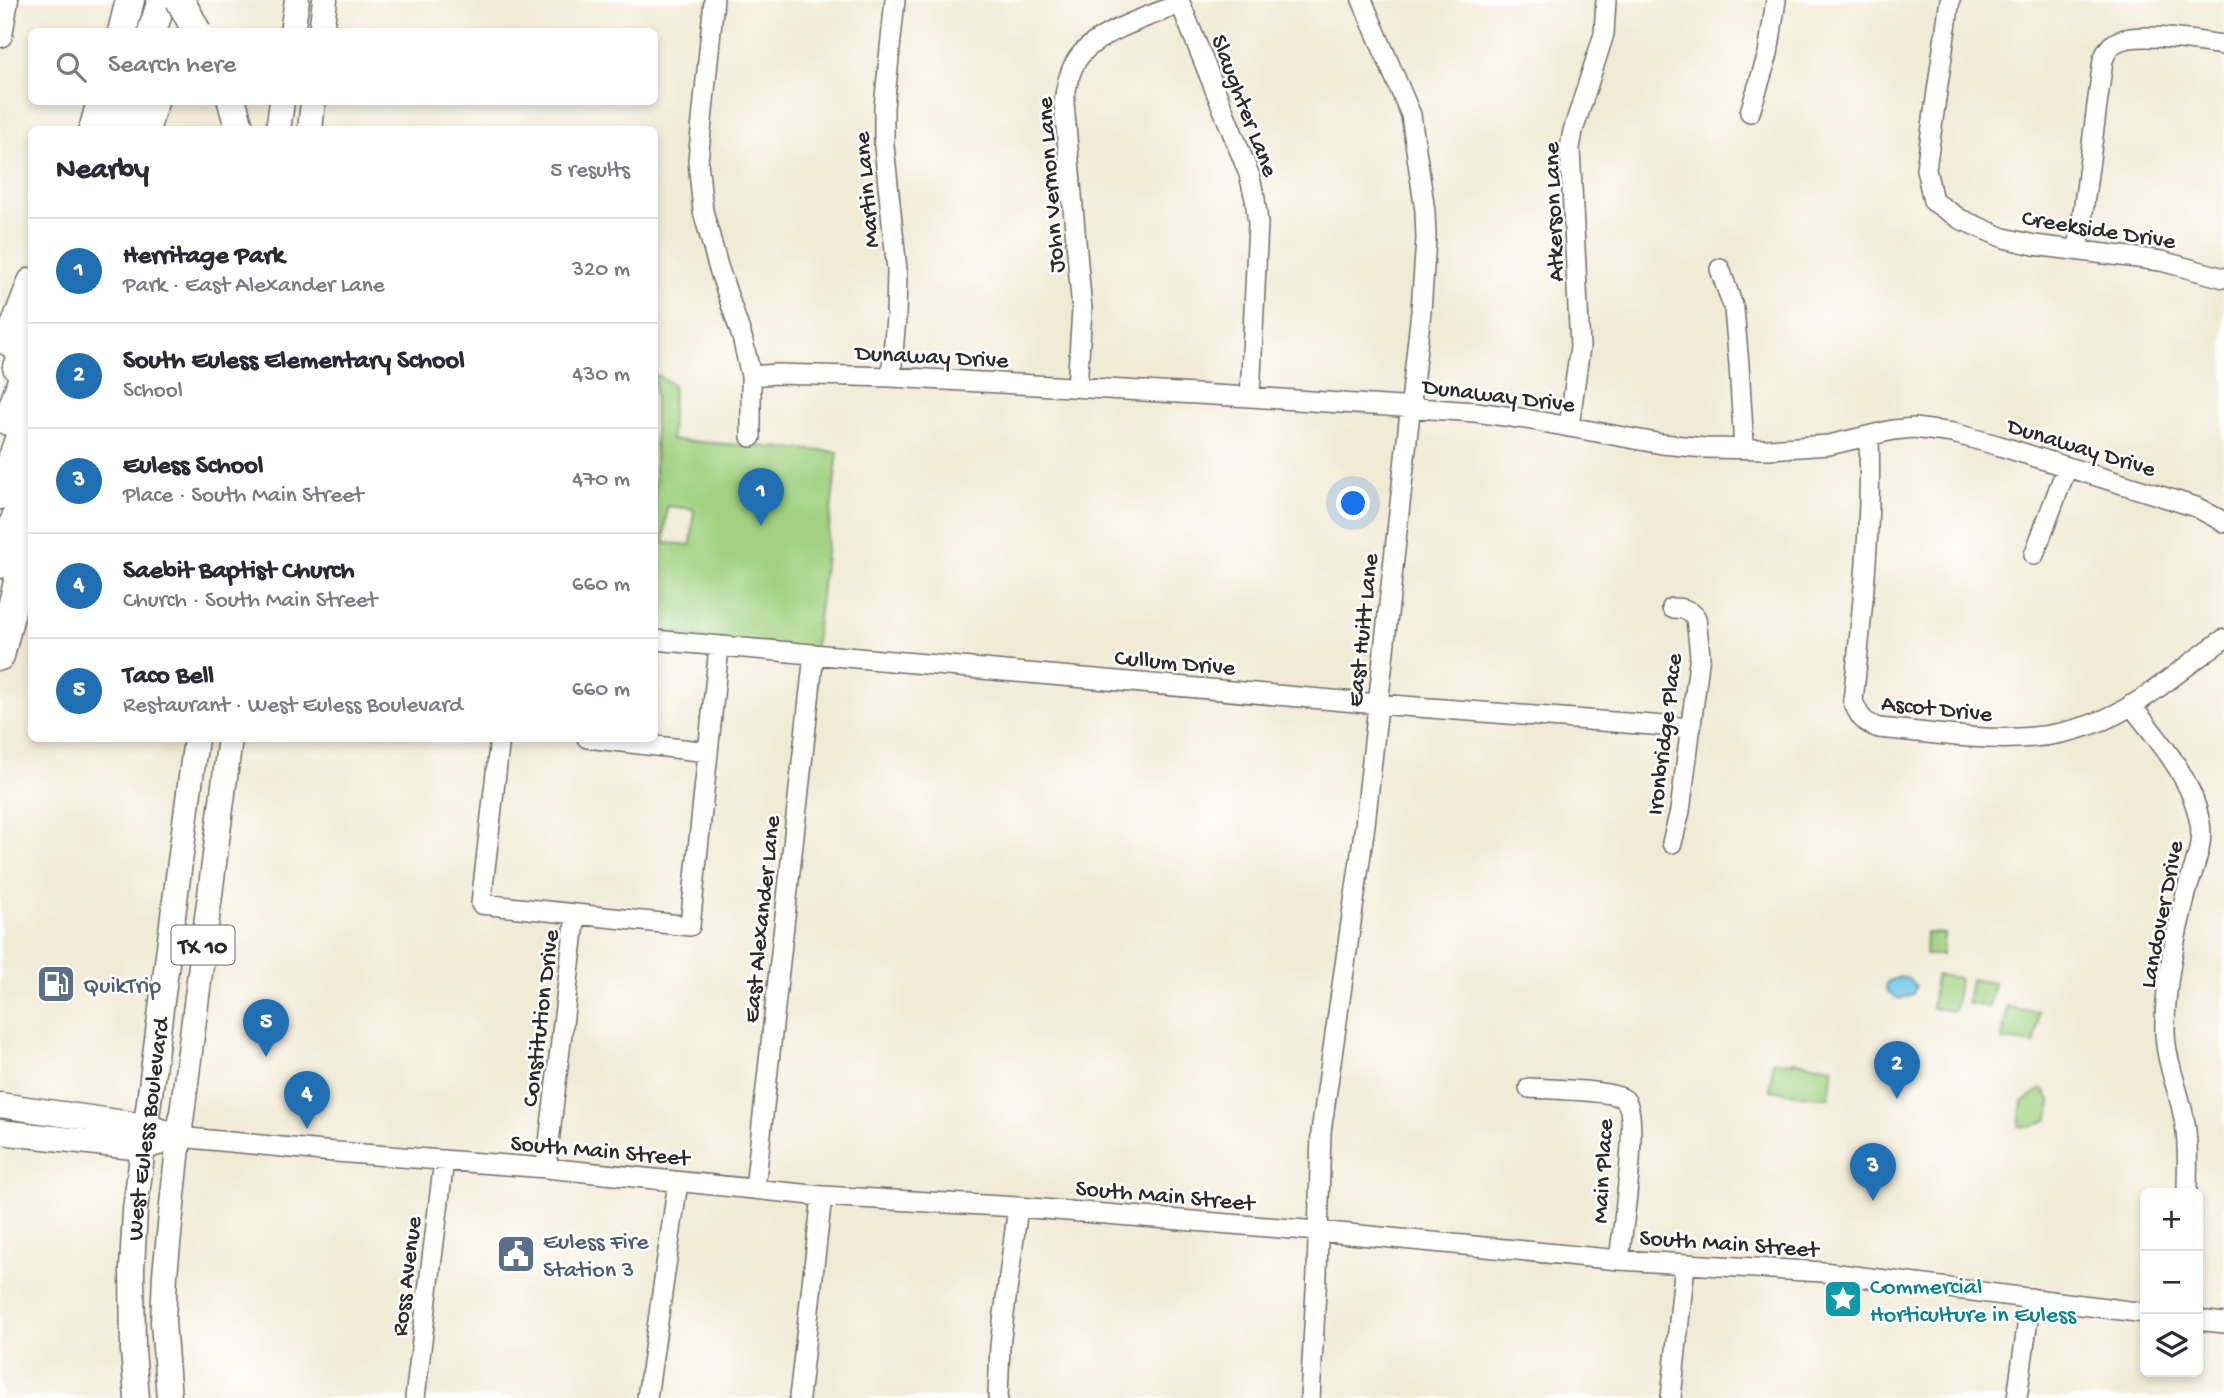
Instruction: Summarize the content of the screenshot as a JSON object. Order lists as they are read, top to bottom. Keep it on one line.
{"streets":{"main road":["TX 10","West Euless Boulevard"],"street":["Slaughter Lane","John Vernon Lane","Martin Lane","Atkerson Lane","Creekside Drive","Dunaway Drive","East Huitt Lane","Cullum Drive","Ascot Drive","Ironbridge Place","Landover Drive","East Alexander Lane","Constitution Drive","South Main Street","Main Place","Ross Avenue"]},"crossings":[["Slaughter Lane","John Vernon Lane"],["Slaughter Lane","Dunaway Drive"],["John Vernon Lane","Dunaway Drive"],["Martin Lane","Dunaway Drive"],["Atkerson Lane","Dunaway Drive"],["Dunaway Drive","East Huitt Lane"],["Dunaway Drive","Ascot Drive"],["East Huitt Lane","Cullum Drive"],["East Huitt Lane","South Main Street"],["Cullum Drive","Ironbridge Place"],["Cullum Drive","East Alexander Lane"],["Ascot Drive","Landover Drive"],["East Alexander Lane","South Main Street"],["Constitution Drive","South Main Street"],["West Euless Boulevard","South Main Street"],["South Main Street","Main Place"],["South Main Street","Ross Avenue"]],"places":{"fuel station":["QuikTrip"],"public building":["Euless Fire Station 3"],"place":["Commercial Horticulture in Euless"]},"page":{"search":"Search here","heading":["Nearby","5 results"],"list":[{"mark":"1","name":"Herritage Park","note":"Park · East Alexander Lane","value":"320 m"},{"mark":"2","name":"South Euless Elementary School","note":"School","value":"430 m"},{"mark":"3","name":"Euless School","note":"Place · South Main Street","value":"470 m"},{"mark":"4","name":"Saebit Baptist Church","note":"Church · South Main Street","value":"660 m"},{"mark":"5","name":"Taco Bell","note":"Restaurant · West Euless Boulevard","value":"660 m"}],"pins":["1","5","2","4","3"],"map_buttons":["+","−"]}}
